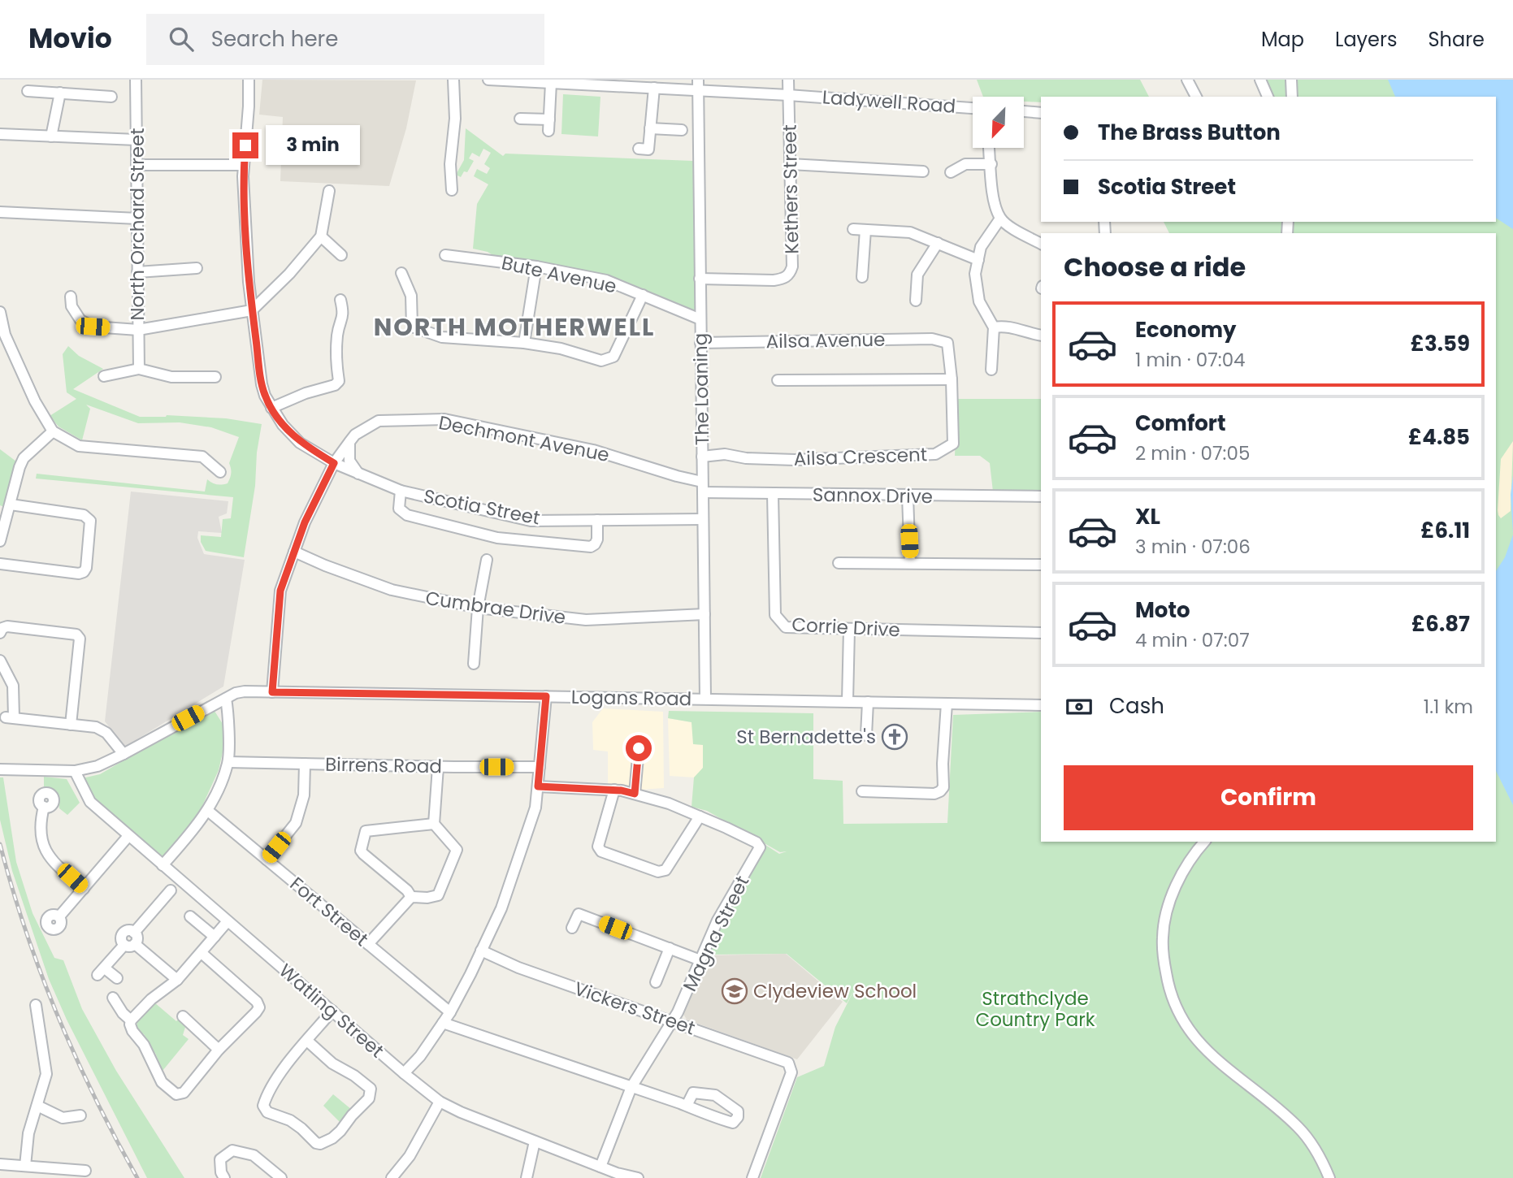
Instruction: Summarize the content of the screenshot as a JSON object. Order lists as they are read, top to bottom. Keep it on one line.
{"streets":{"street":["Ladywell Road","Kethers Street","North Orchard Street","Bute Avenue","Ailsa Avenue","The Loaning","Dechmont Avenue","Ailsa Crescent","Sannox Drive","Scotia Street","Cumbrae Drive","Corrie Drive","Logans Road","Birrens Road","Fort Street","Magna Street","Vickers Street","Watling Street"]},"crossings":[["Ladywell Road","Kethers Street"],["Ladywell Road","The Loaning"],["Kethers Street","The Loaning"],["Bute Avenue","The Loaning"],["Ailsa Avenue","The Loaning"],["Ailsa Avenue","Ailsa Crescent"],["The Loaning","Dechmont Avenue"],["The Loaning","Ailsa Crescent"],["The Loaning","Sannox Drive"],["The Loaning","Scotia Street"],["The Loaning","Cumbrae Drive"],["The Loaning","Logans Road"],["Dechmont Avenue","Sannox Drive"],["Dechmont Avenue","Scotia Street"],["Dechmont Avenue","Cumbrae Drive"],["Dechmont Avenue","Logans Road"],["Sannox Drive","Corrie Drive"],["Logans Road","Watling Street"],["Magna Street","Vickers Street"],["Magna Street","Watling Street"]],"districts":["NORTH MOTHERWELL"],"parks":["Strathclyde Country Park"],"places":{"church":["St Bernadette's"],"school or university":["Clydeview School"]},"north":"bottom left","page":{"header":"Movio","search":"Search here","nav":["Map","Layers","Share"],"banner":["The Brass Button","Scotia Street"],"bubble":"3 min","heading":"Choose a ride","list":[{"name":"Economy","note":"1 min · 07:04","value":"£3.59"},{"name":"Comfort","note":"2 min · 07:05","value":"£4.85"},{"name":"XL","note":"3 min · 07:06","value":"£6.11"},{"name":"Moto","note":"4 min · 07:07","value":"£6.87"}],"pay":["Cash","1.1 km"],"buttons":"Confirm"}}
